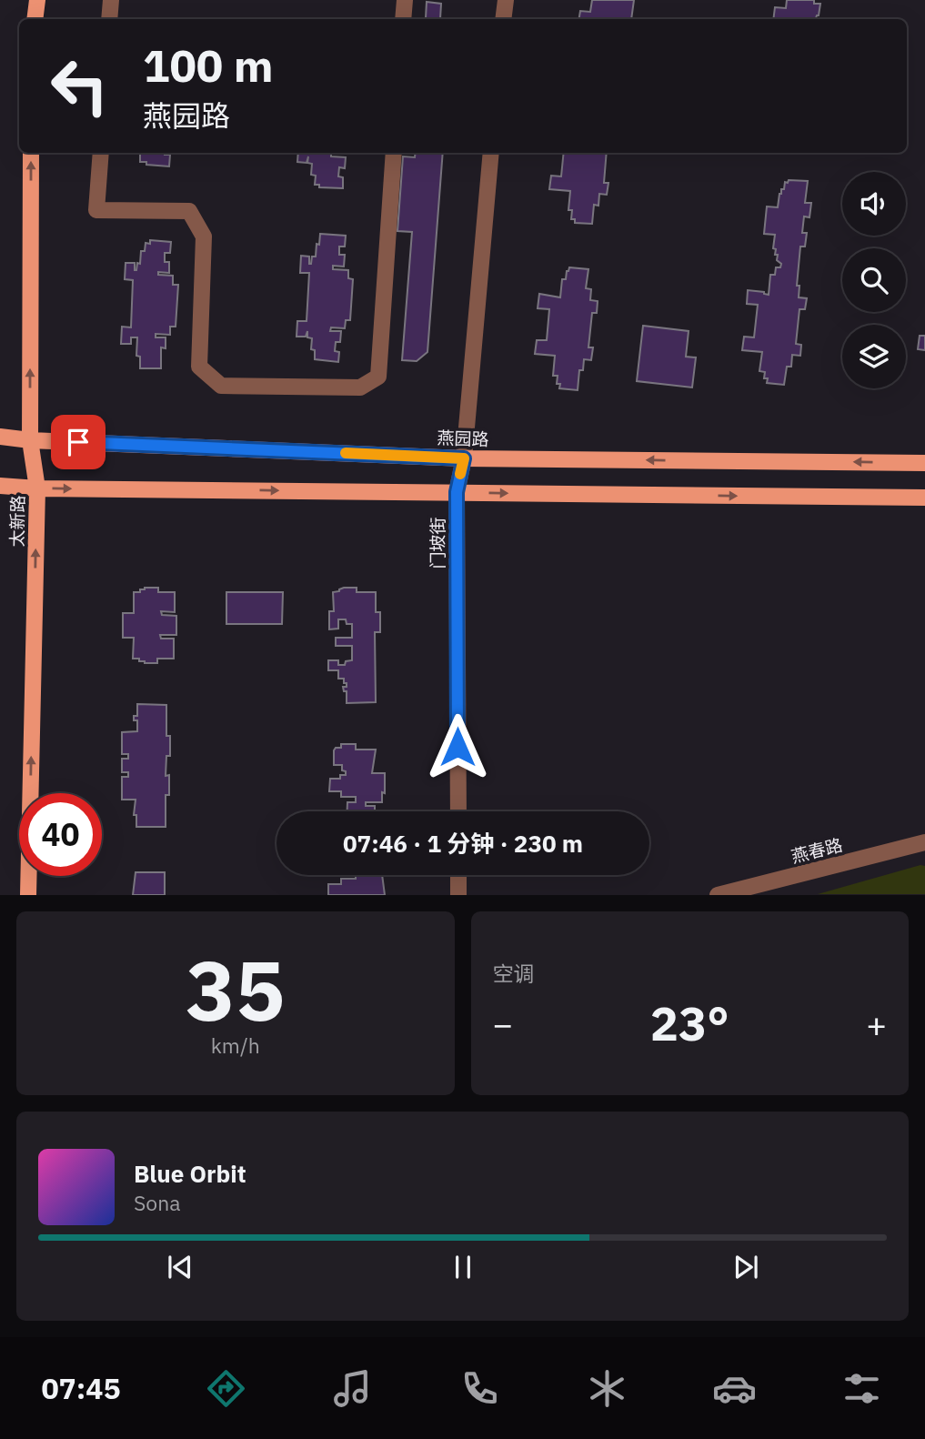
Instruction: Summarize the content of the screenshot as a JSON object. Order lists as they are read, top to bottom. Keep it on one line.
{"streets":{"main road":["燕园路","太新路"],"street":["门坡街","燕春路"]},"crossings":[["燕园路","太新路"],["燕园路","门坡街"]],"one_way":["太新路"],"page":{"turn":["100 m","燕园路"],"limit":"40","trip":"07:46 · 1 分钟 · 230 m","tile":[["35","km/h"],"空调"],"heat":["−","23°","+"],"song":["Blue Orbit","Sona"],"tabs":"07:45"}}
